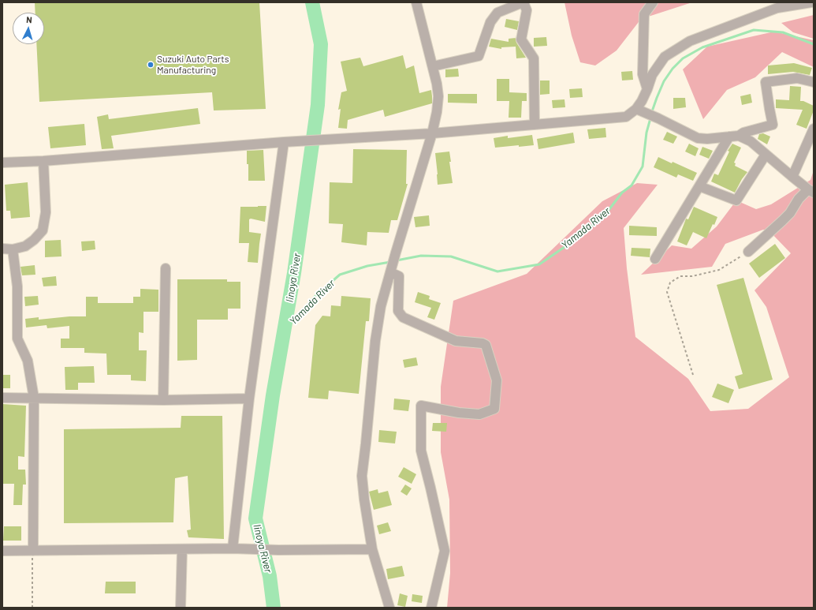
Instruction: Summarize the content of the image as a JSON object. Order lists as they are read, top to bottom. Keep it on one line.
{"water":["Yamada River","Iinoya River"],"places":["Suzuki Auto Parts Manufacturing"],"north":"top"}
